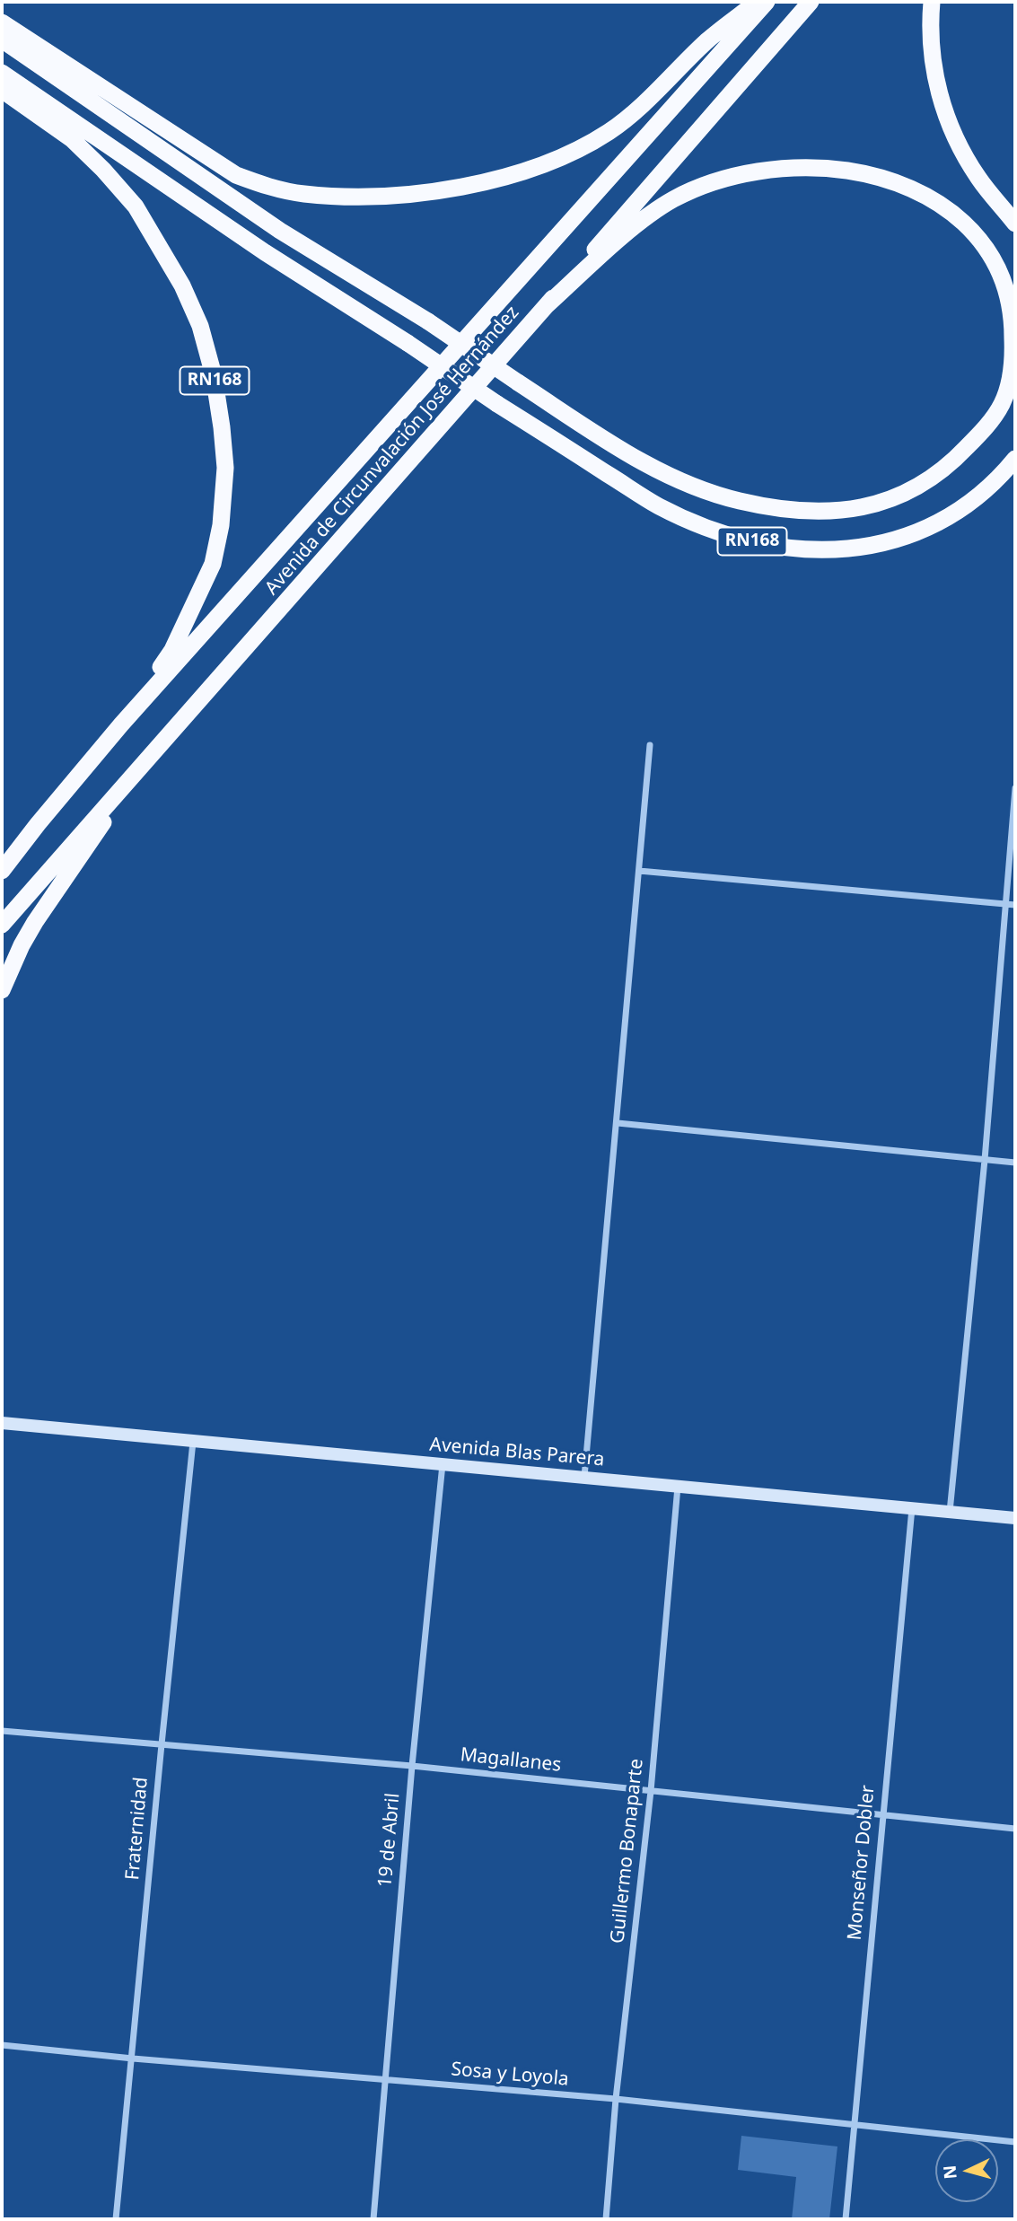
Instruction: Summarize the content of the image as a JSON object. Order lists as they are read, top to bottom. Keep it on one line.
{"streets":{"highway":["RN168","Avenida de Circunvalación José Hernández"],"main road":["Avenida Blas Parera"],"street":["Magallanes","Fraternidad","19 de Abril","Guillermo Bonaparte","Monseñor Dobler","Sosa y Loyola"]},"crossings":[["RN168","Avenida de Circunvalación José Hernández"],["Avenida Blas Parera","Fraternidad"],["Avenida Blas Parera","19 de Abril"],["Avenida Blas Parera","Guillermo Bonaparte"],["Avenida Blas Parera","Monseñor Dobler"],["Magallanes","Fraternidad"],["Magallanes","19 de Abril"],["Magallanes","Guillermo Bonaparte"],["Magallanes","Monseñor Dobler"],["Fraternidad","Sosa y Loyola"],["19 de Abril","Sosa y Loyola"],["Guillermo Bonaparte","Sosa y Loyola"],["Monseñor Dobler","Sosa y Loyola"]],"north":"left"}
